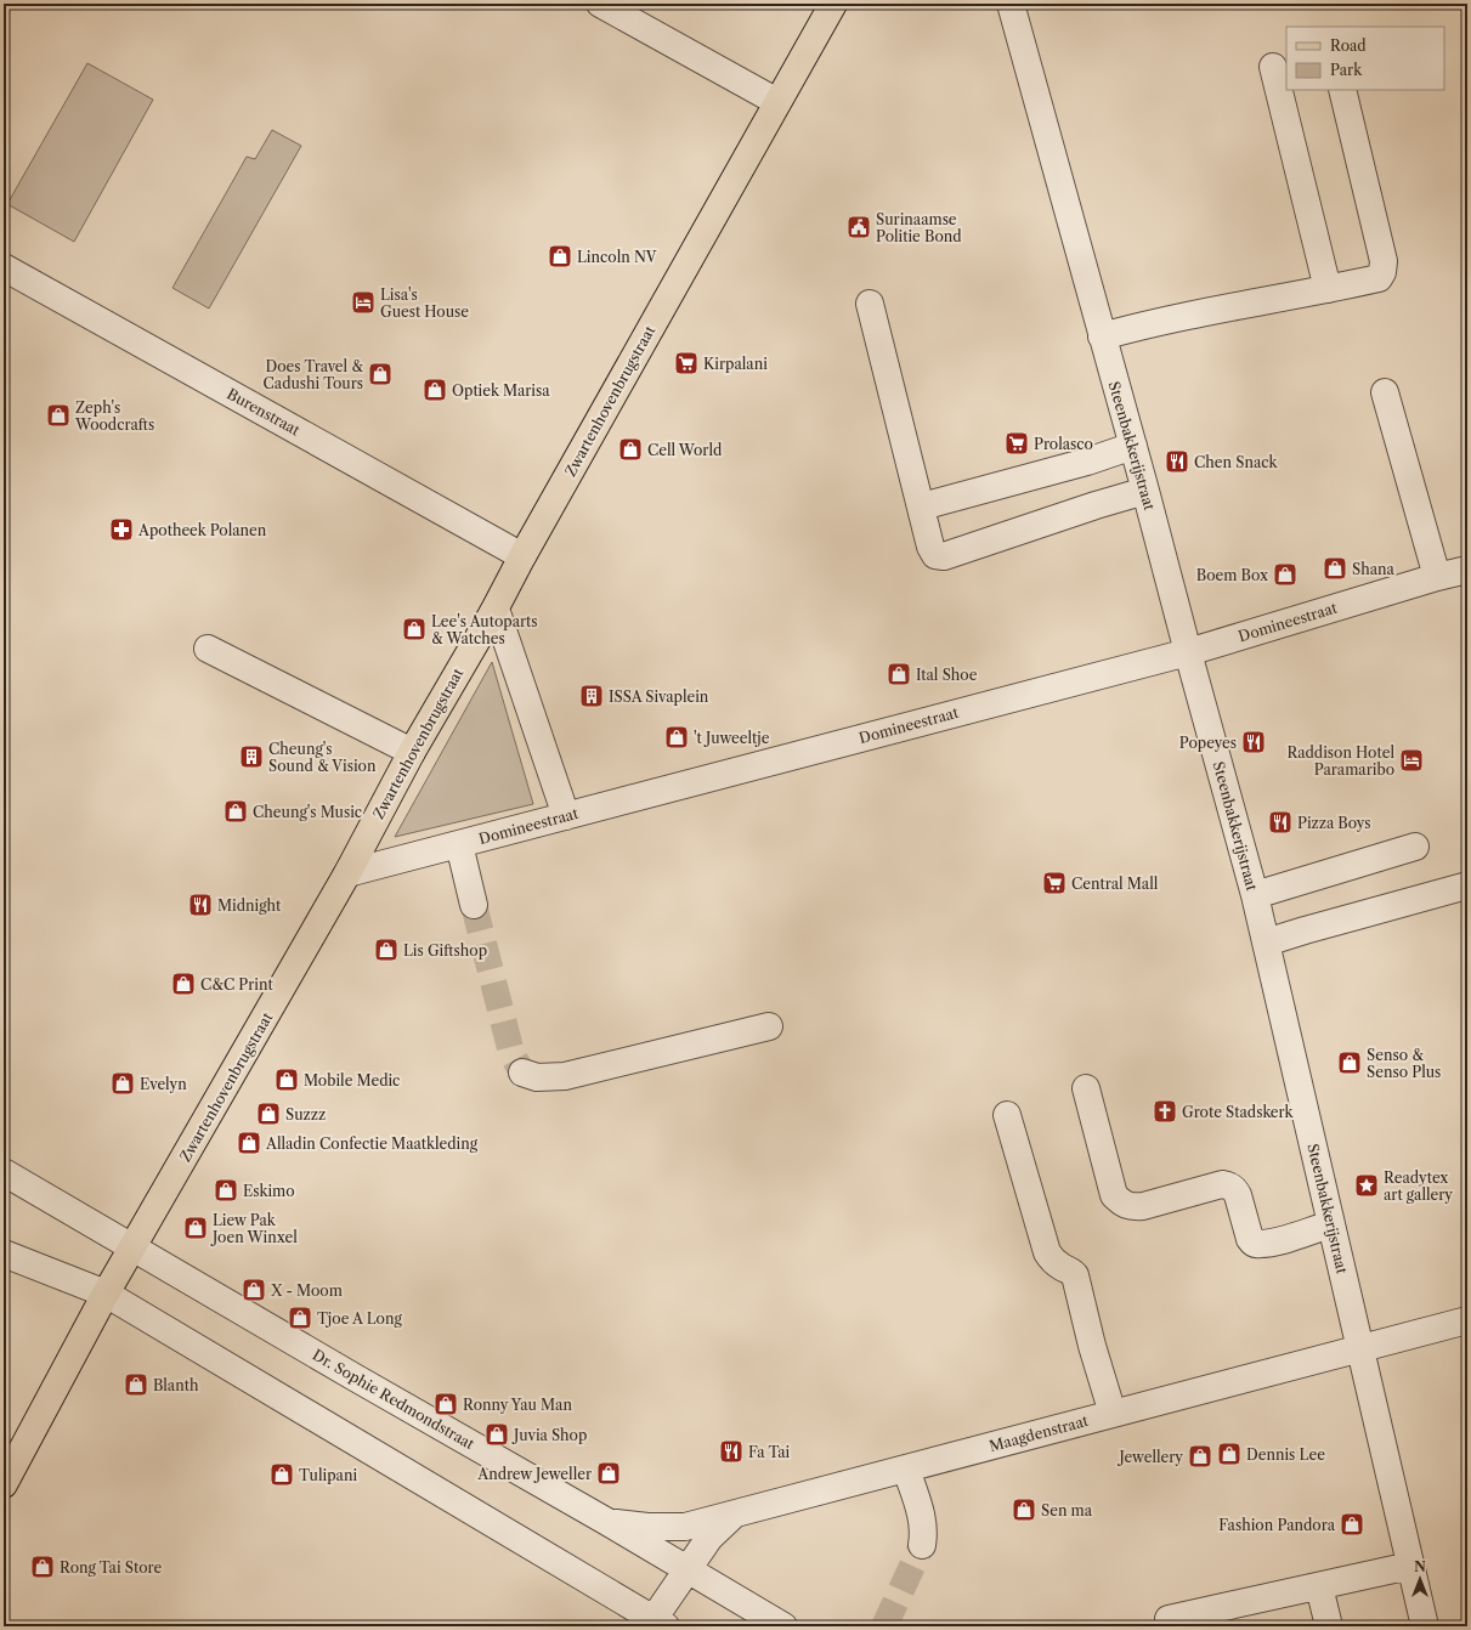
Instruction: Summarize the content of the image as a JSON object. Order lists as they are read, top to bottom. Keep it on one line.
{"streets":{"main road":["Zwartenhovenbrugstraat"],"street":["Burenstraat","Steenbakkerijstraat","Domineestraat","Dr. Sophie Redmondstraat","Maagdenstraat"]},"crossings":[["Zwartenhovenbrugstraat","Burenstraat"],["Zwartenhovenbrugstraat","Domineestraat"],["Zwartenhovenbrugstraat","Dr. Sophie Redmondstraat"],["Steenbakkerijstraat","Domineestraat"],["Steenbakkerijstraat","Maagdenstraat"],["Dr. Sophie Redmondstraat","Maagdenstraat"]],"places":{"public building":["Surinaamse Politie Bond"],"shop":["Lincoln NV","Does Travel & Cadushi Tours","Optiek Marisa","Zeph's Woodcrafts","Cell World","Shana","Boem Box","Lee's Autoparts & Watches","Ital Shoe","'t Juweeltje","Cheung's Music","Lis Giftshop","C&C Print","Senso & Senso Plus","Mobile Medic","Evelyn","Suzzz","Alladin Confectie Maatkleding","Eskimo","Liew Pak Joen Winxel","X - Moom","Tjoe A Long","Blanth","Ronny Yau Man","Juvia Shop","Dennis Lee","Jewellery","Andrew Jeweller","Tulipani","Sen ma","Fashion Pandora","Rong Tai Store"],"hotel":["Lisa's Guest House","Raddison Hotel Paramaribo"],"supermarket":["Kirpalani","Prolasco","Central Mall"],"restaurant":["Chen Snack","Popeyes","Pizza Boys","Midnight","Fa Tai"],"pharmacy":["Apotheek Polanen"],"building":["ISSA Sivaplein","Cheung's Sound & Vision"],"church":["Grote Stadskerk"],"place":["Readytex art gallery"]},"legend":["Road","Park"],"north":"top"}
